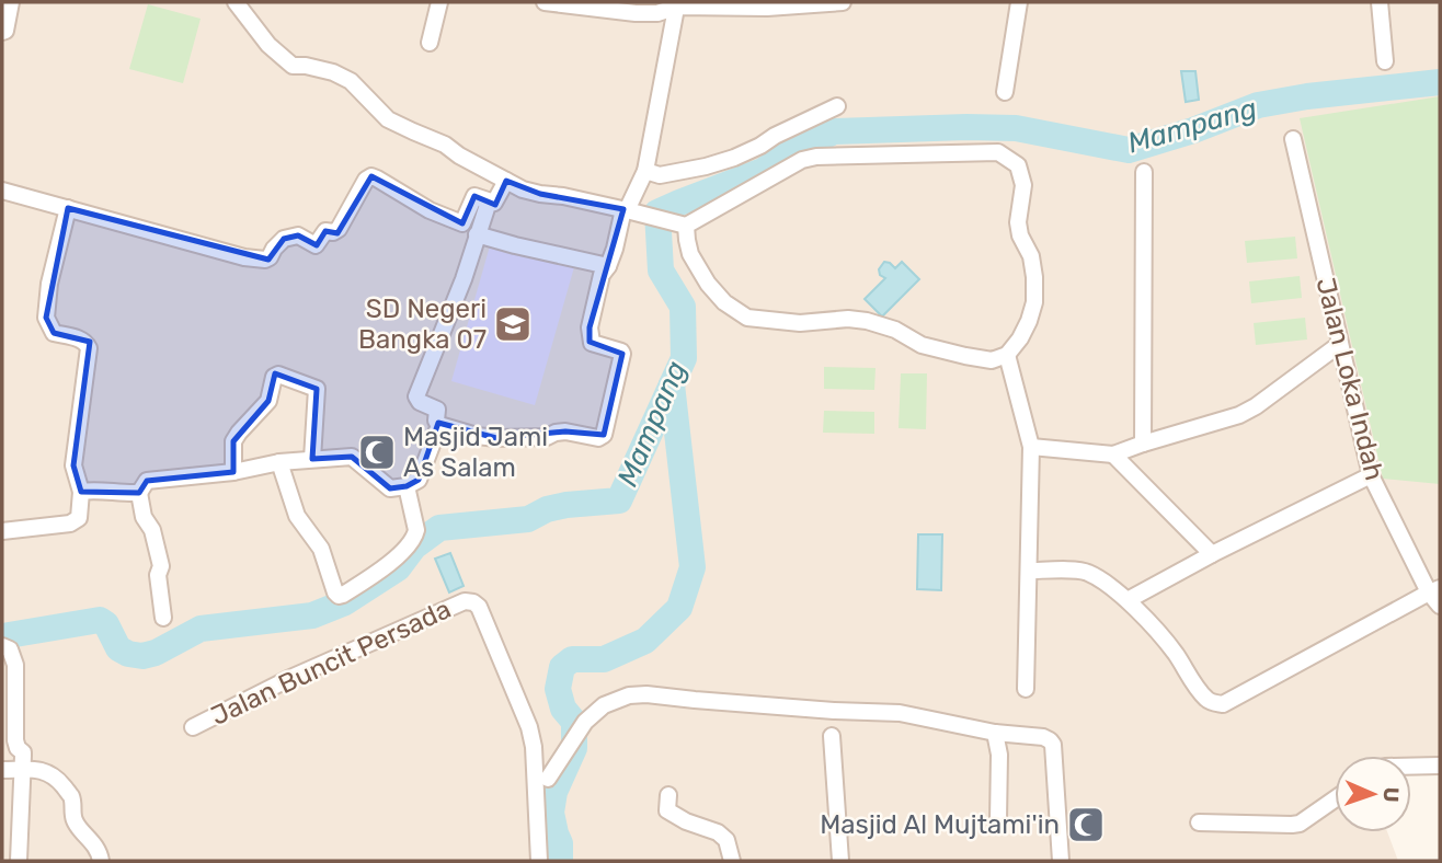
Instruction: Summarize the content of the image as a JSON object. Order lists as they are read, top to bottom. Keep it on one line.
{"streets":{"street":["Jalan Loka Indah","Jalan Buncit Persada"]},"water":["Mampang"],"places":{"school or university":["SD Negeri Bangka 07"],"mosque":["Masjid Jami As Salam","Masjid Al Mujtami'in"]},"north":"right"}
